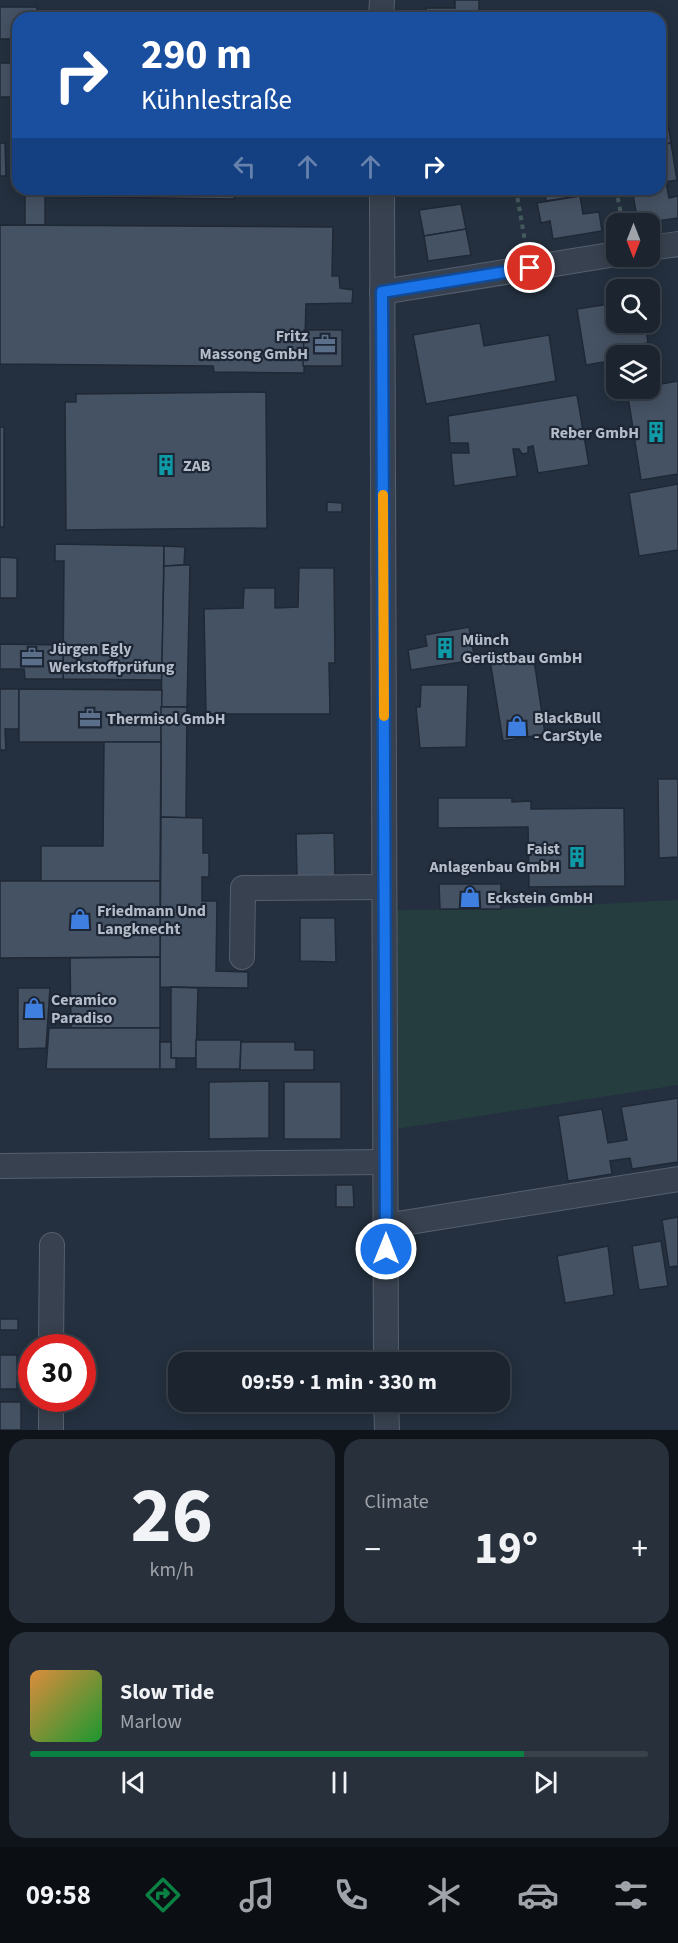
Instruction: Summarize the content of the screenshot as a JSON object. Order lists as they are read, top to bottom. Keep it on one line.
{"places":{"office":["Fritz Massong GmbH","Jürgen Egly Werkstoffprüfung","Thermisol GmbH"],"building":["Reber GmbH","ZAB","Münch Gerüstbau GmbH","Faist Anlagenbau GmbH"],"shop":["BlackBull - CarStyle","Eckstein GmbH","Friedmann Und Langknecht","Ceramico Paradiso"]},"north":"bottom","page":{"turn":["290 m","Kühnlestraße"],"limit":"30","trip":"09:59 · 1 min · 330 m","tile":[["26","km/h"],"Climate"],"heat":["−","19°","+"],"song":["Slow Tide","Marlow"],"tabs":"09:58"}}
